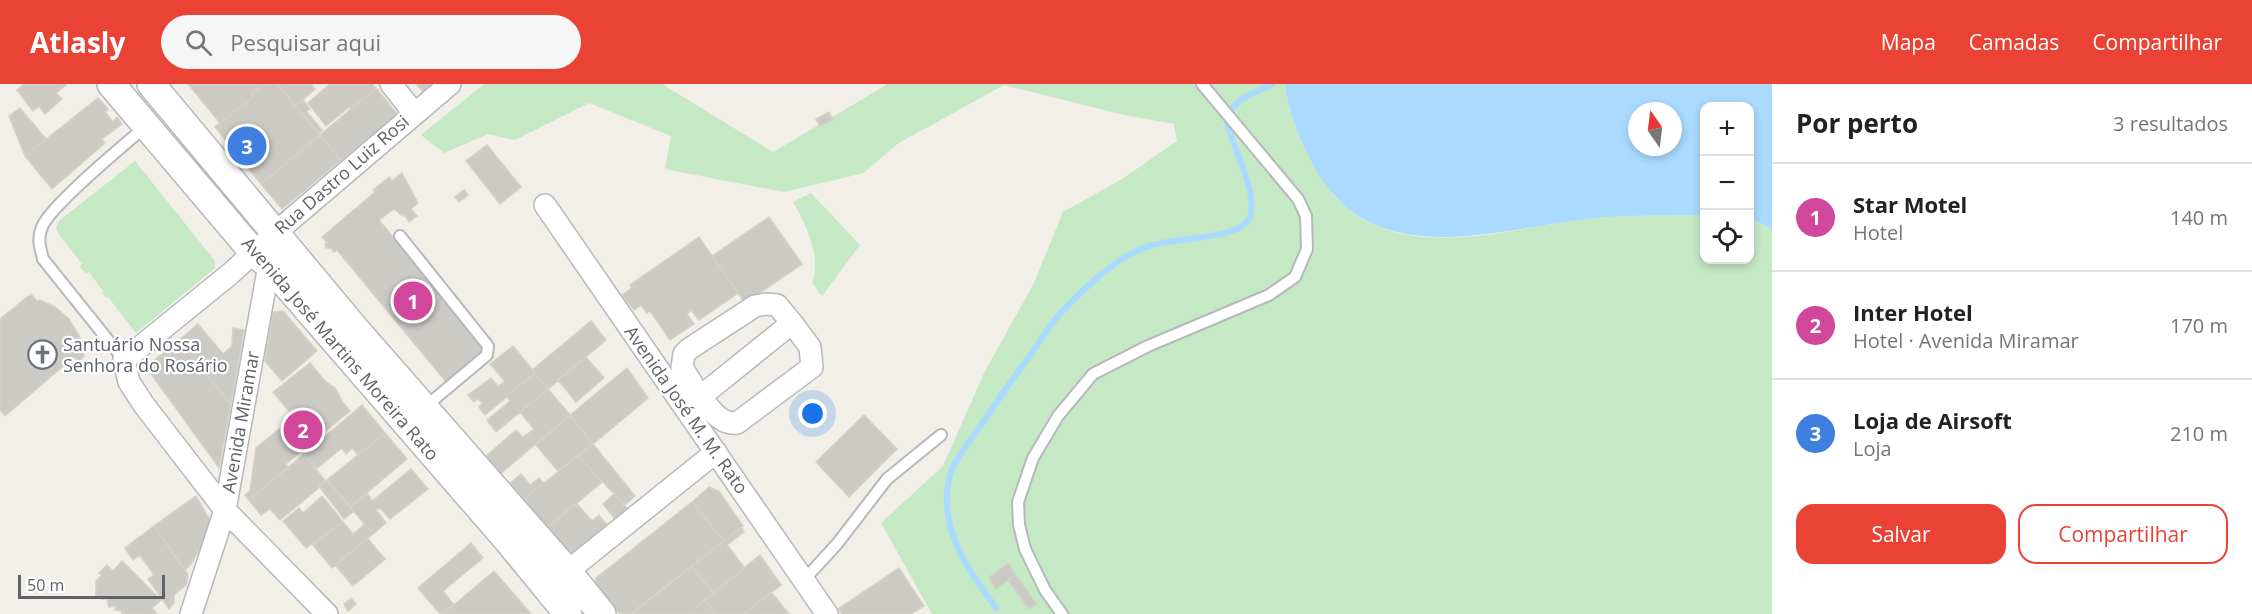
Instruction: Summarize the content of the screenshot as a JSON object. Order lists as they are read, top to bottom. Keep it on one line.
{"streets":{"street":["Rua Dastro Luiz Rosi","Avenida José Martins Moreira Rato","Avenida José M. M. Rato","Avenida Miramar"]},"crossings":[["Rua Dastro Luiz Rosi","Avenida José Martins Moreira Rato"],["Rua Dastro Luiz Rosi","Avenida Miramar"],["Avenida José Martins Moreira Rato","Avenida Miramar"]],"places":{"church":["Santuário Nossa Senhora do Rosário"]},"scale_bar":"50 m","north":"top","page":{"header":"Atlasly","search":"Pesquisar aqui","nav":["Mapa","Camadas","Compartilhar"],"heading":["Por perto","3 resultados"],"map_buttons":["+","−"],"pins":["3","1","2"],"list":[{"mark":"1","name":"Star Motel","note":"Hotel","value":"140 m"},{"mark":"2","name":"Inter Hotel","note":"Hotel · Avenida Miramar","value":"170 m"},{"mark":"3","name":"Loja de Airsoft","note":"Loja","value":"210 m"}],"buttons":["Salvar","Compartilhar"],"scale":"50 m"}}
